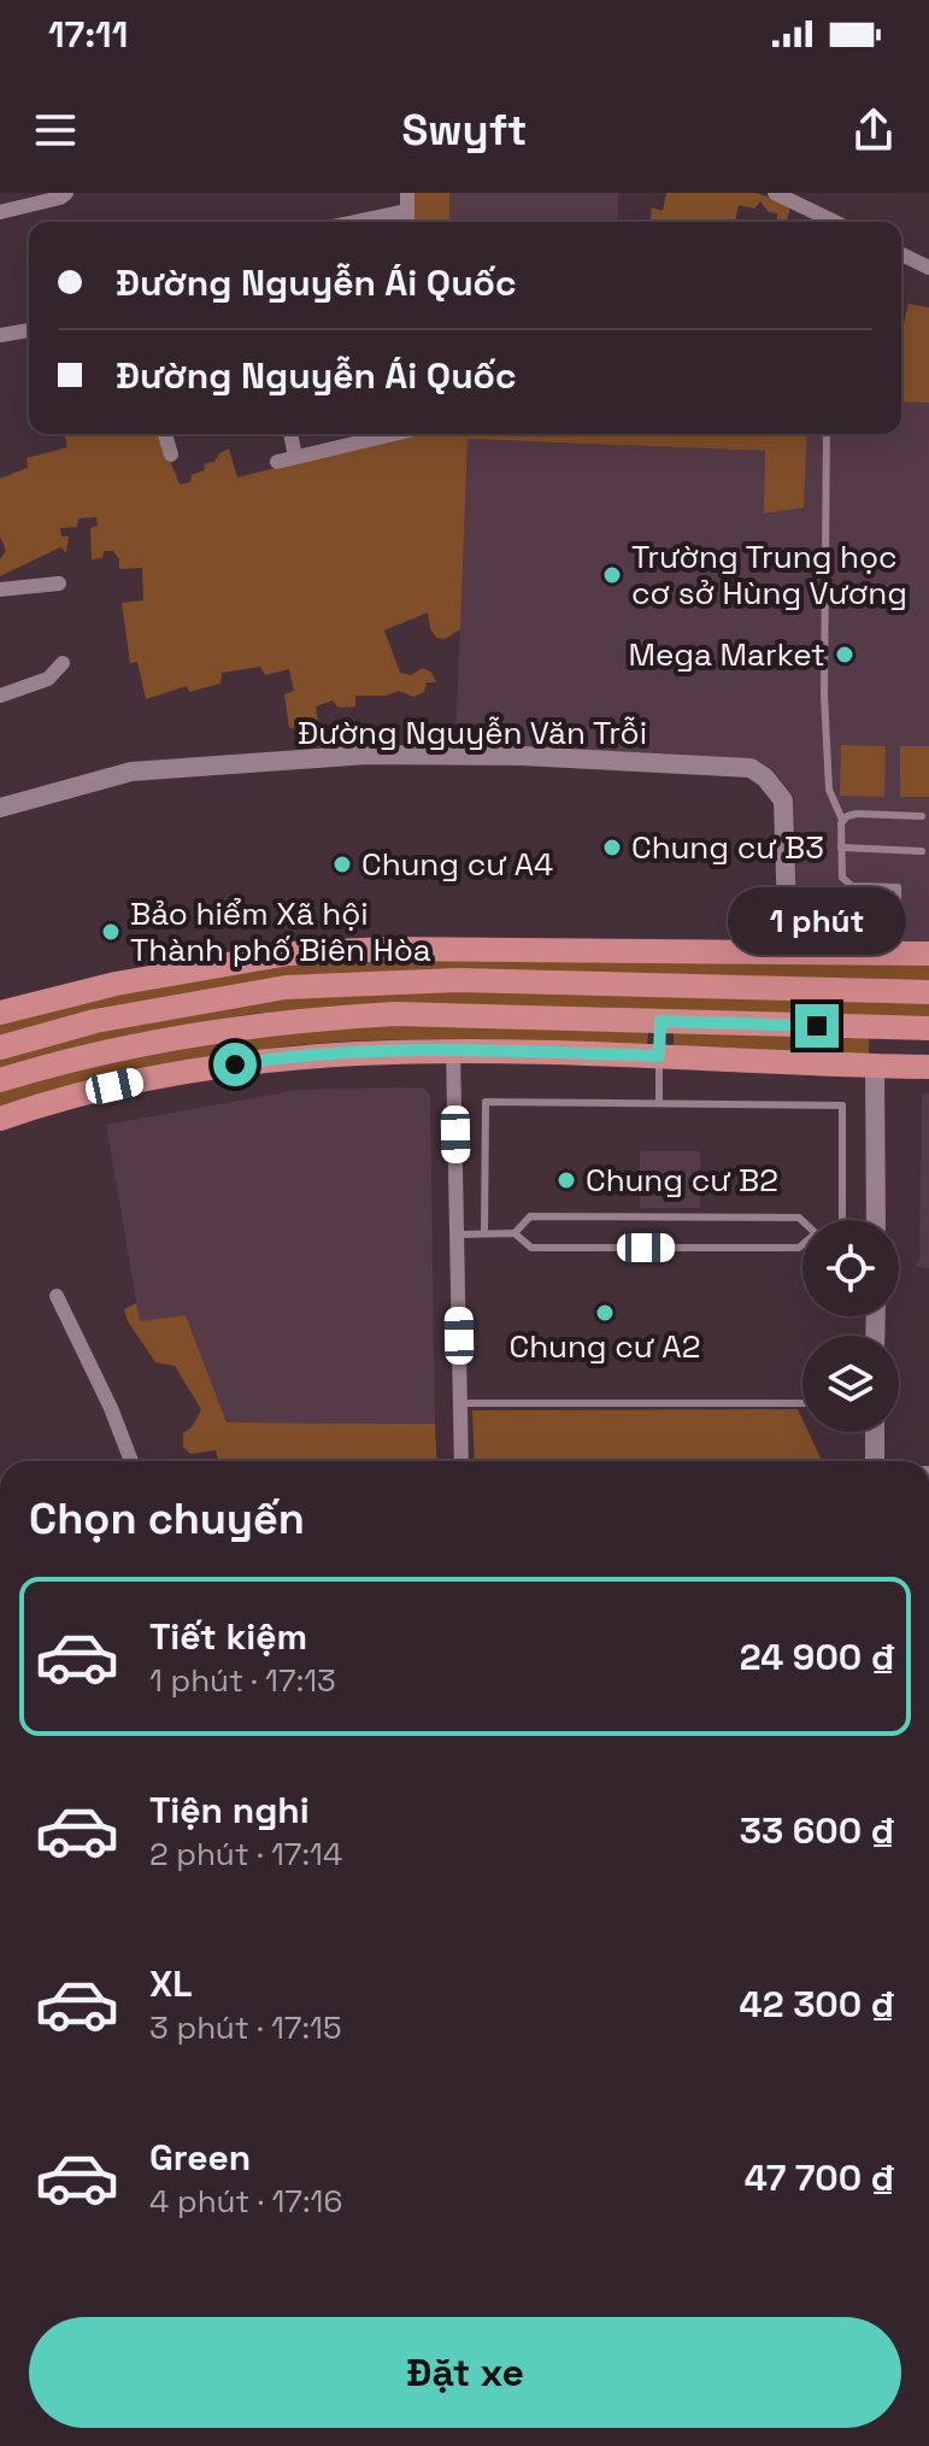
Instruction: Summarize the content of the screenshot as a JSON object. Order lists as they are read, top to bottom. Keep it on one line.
{"streets":{"street":["Đường Nguyễn Văn Trỗi"]},"places":["Trường Trung học cơ sở Hùng Vương","Mega Market","Chung cư B3","Chung cư A4","Bảo hiểm Xã hội Thành phố Biên Hòa","Chung cư B2","Chung cư A2"],"page":{"status":"17:11","header":"Swyft","banner":["Đường Nguyễn Ái Quốc","Đường Nguyễn Ái Quốc"],"bubble":"1 phút","heading":"Chọn chuyến","list":[{"name":"Tiết kiệm","note":"1 phút · 17:13","value":"24 900 ₫"},{"name":"Tiện nghi","note":"2 phút · 17:14","value":"33 600 ₫"},{"name":"XL","note":"3 phút · 17:15","value":"42 300 ₫"},{"name":"Green","note":"4 phút · 17:16","value":"47 700 ₫"}],"buttons":"Đặt xe"}}
